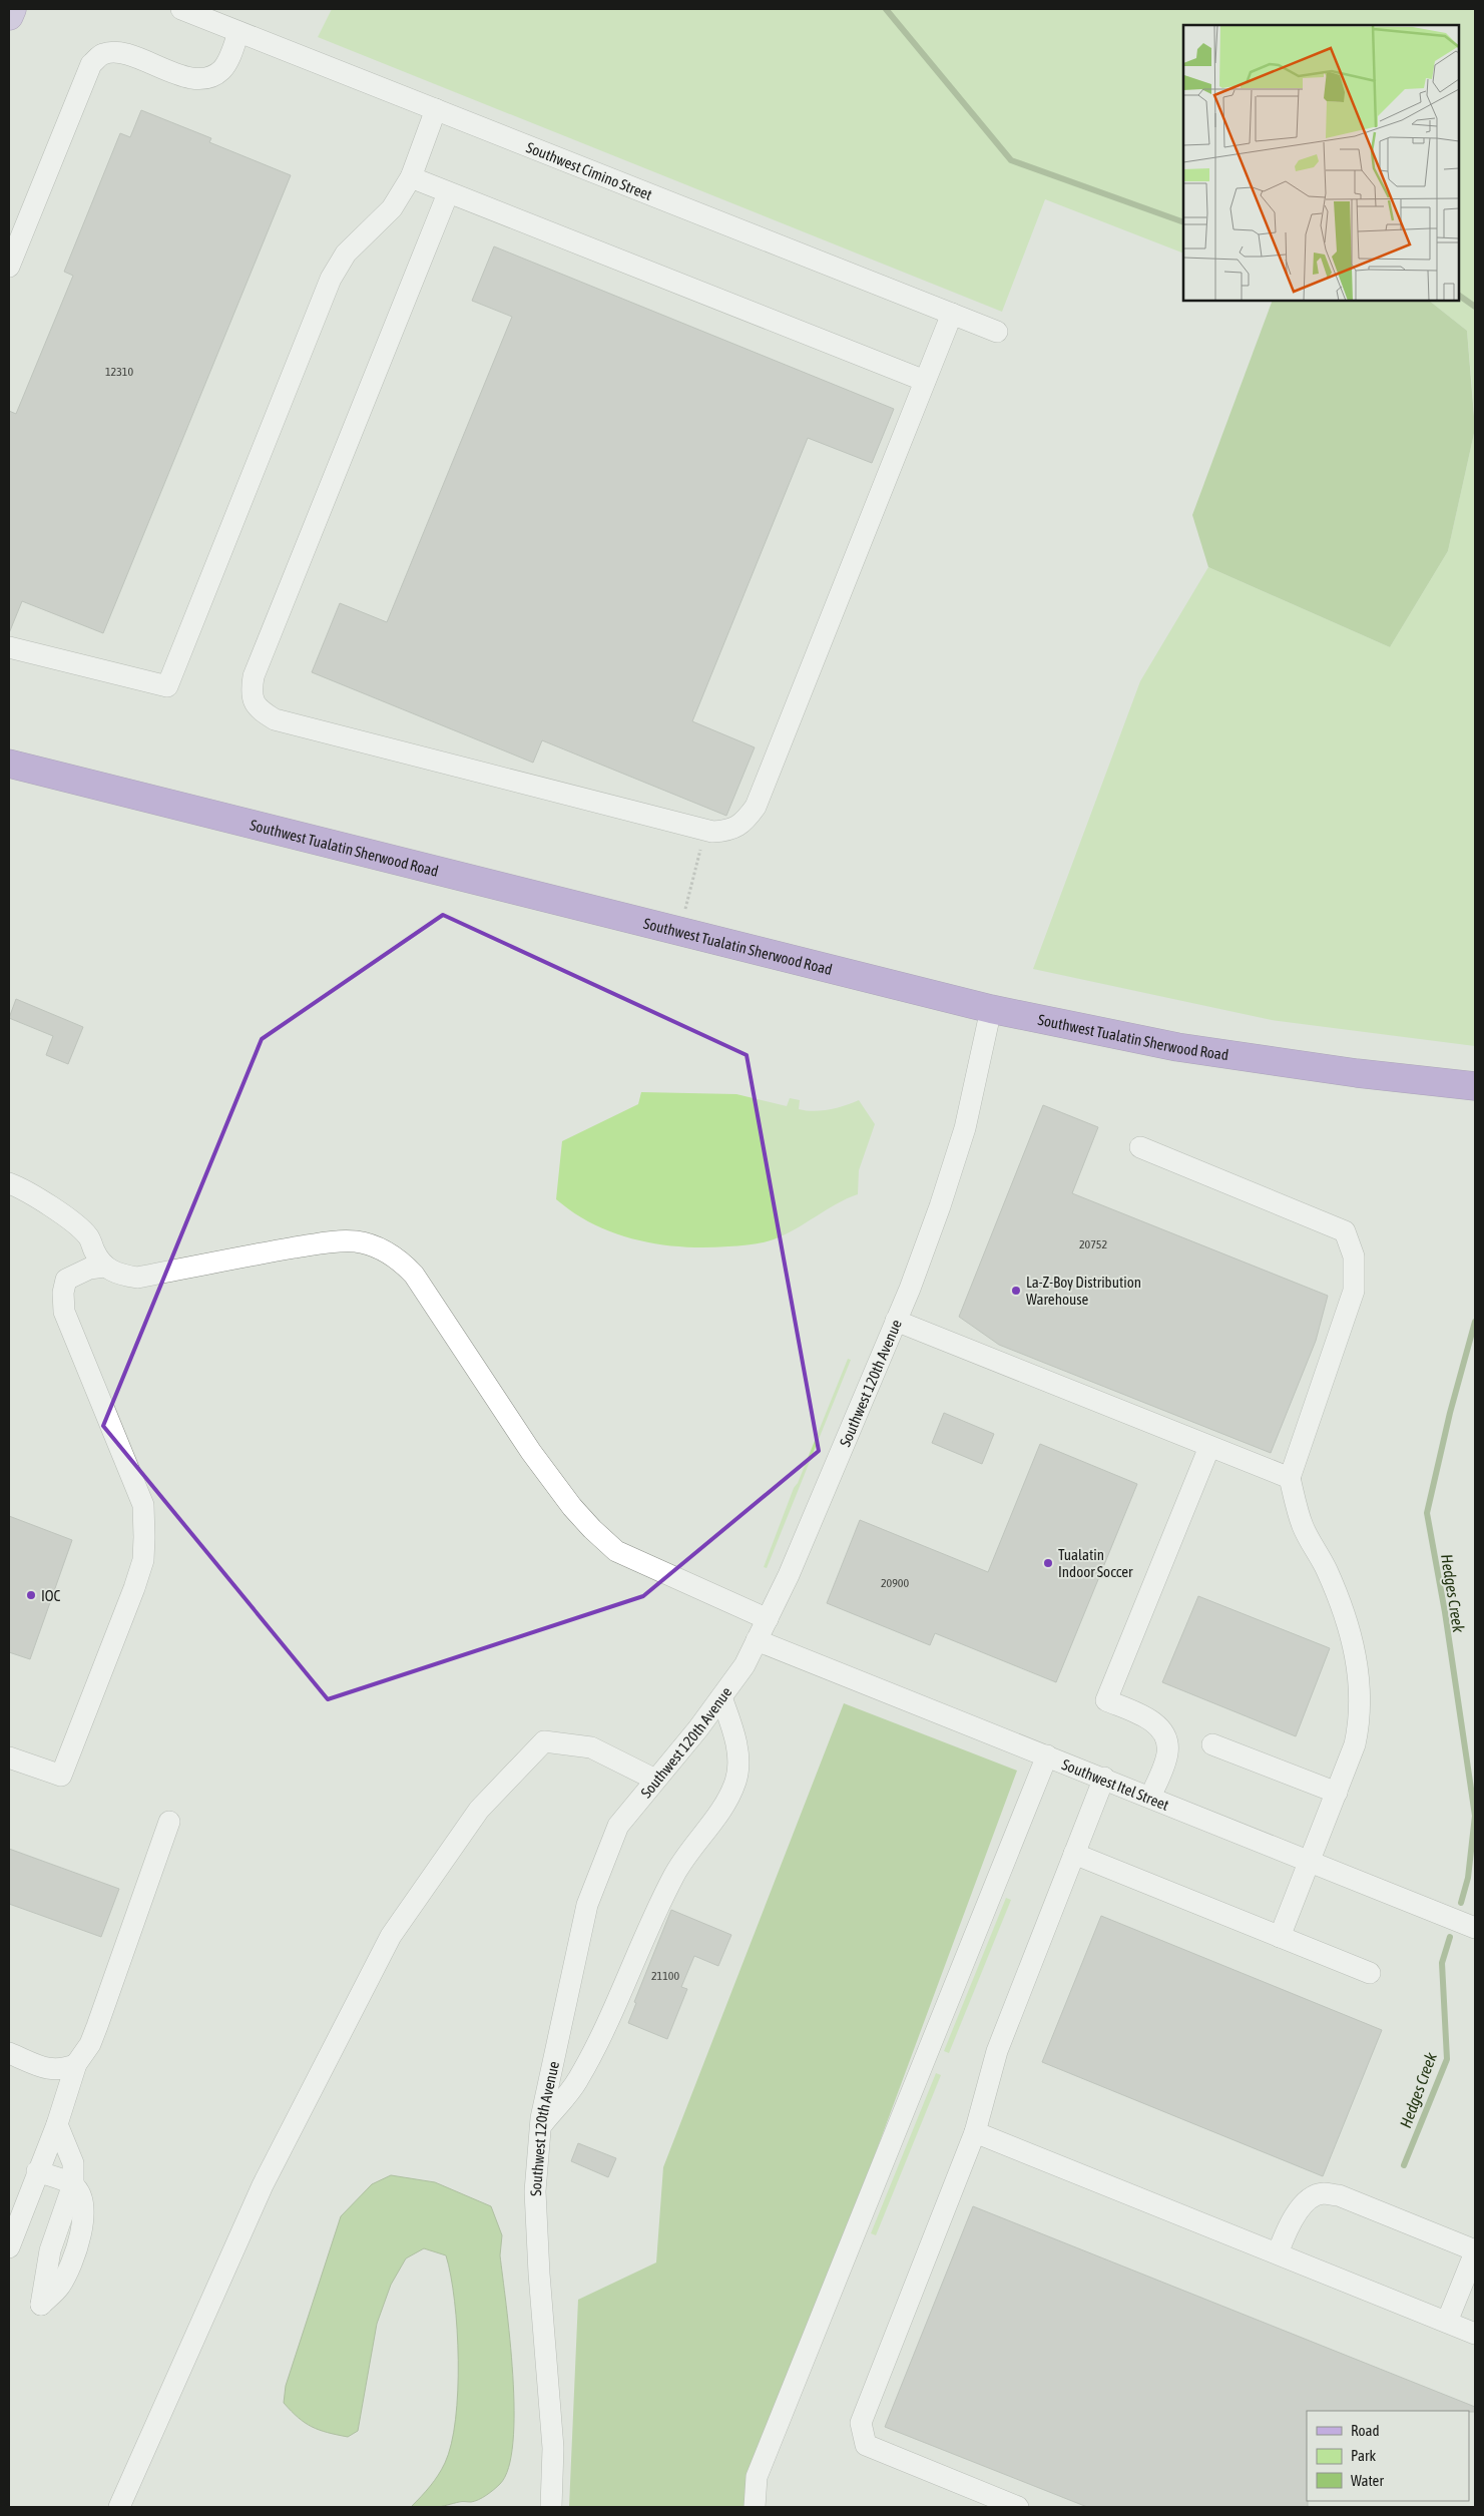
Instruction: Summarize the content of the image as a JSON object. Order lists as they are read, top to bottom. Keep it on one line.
{"streets":{"highway":["Southwest Tualatin Sherwood Road"],"street":["Southwest Cimino Street","Southwest 120th Avenue","Southwest Itel Street"]},"crossings":[["Southwest Tualatin Sherwood Road","Southwest 120th Avenue"],["Southwest 120th Avenue","Southwest Itel Street"]],"water":["Hedges Creek"],"places":["La-Z-Boy Distribution Warehouse","Tualatin Indoor Soccer","IOC"],"house_numbers":["12310","20752","20900","21100"],"legend":["Road","Park","Water"]}
